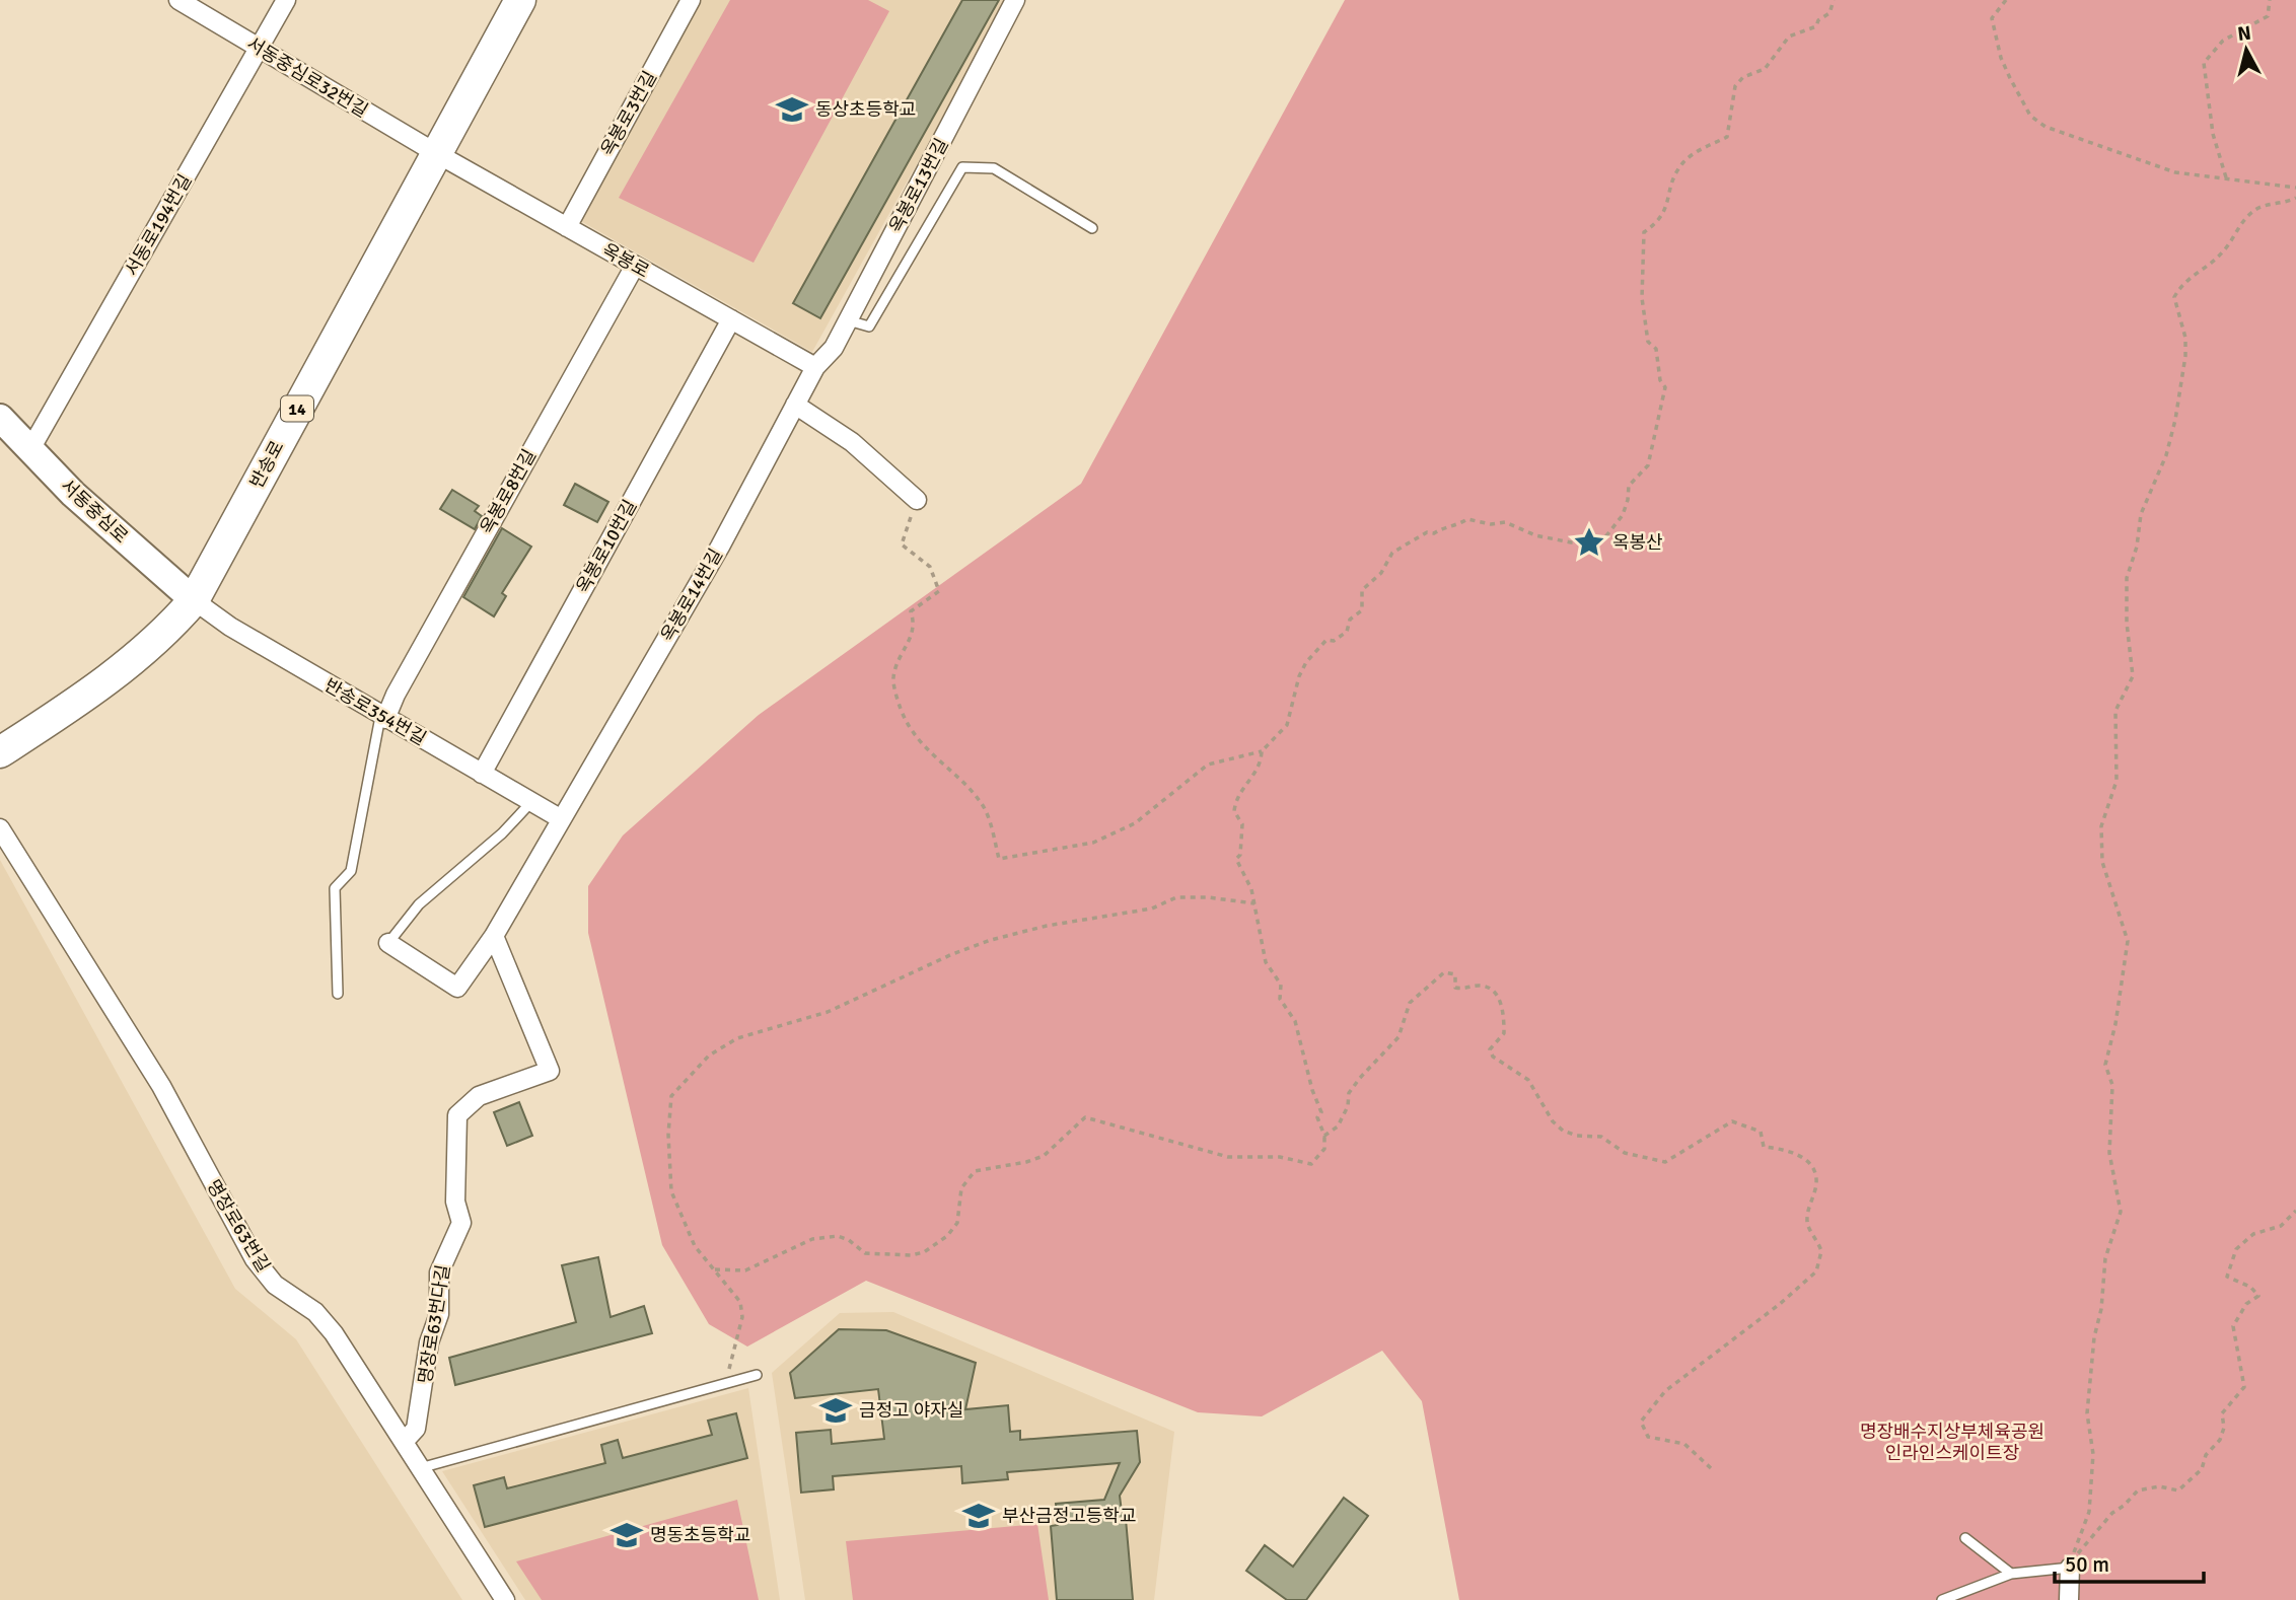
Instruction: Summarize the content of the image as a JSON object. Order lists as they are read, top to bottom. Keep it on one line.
{"streets":{"main road":["14","반송로"],"street":["서동중심로32번길","옥봉로3번길","옥봉로13번길","서동로194번길","옥봉로","옥봉로8번길","서동중심로","옥봉로10번길","옥봉로14번길","반송로354번길","명장로63번길","명장로63번다길"]},"crossings":[["서동중심로32번길","서동로194번길"],["서동중심로32번길","옥봉로"],["서동중심로32번길","반송로"],["옥봉로3번길","옥봉로"],["옥봉로13번길","옥봉로"],["옥봉로13번길","옥봉로14번길"],["서동로194번길","서동중심로"],["옥봉로","반송로"],["옥봉로","옥봉로8번길"],["옥봉로","옥봉로10번길"],["옥봉로","옥봉로14번길"],["반송로","서동중심로"],["반송로","반송로354번길"],["옥봉로8번길","반송로354번길"],["서동중심로","반송로354번길"],["옥봉로10번길","반송로354번길"],["옥봉로14번길","반송로354번길"],["명장로63번길","명장로63번다길"]],"parks":["명장배수지상부체육공원 인라인스케이트장"],"places":{"school or university":["동상초등학교","금정고 야자실","부산금정고등학교","명동초등학교"],"place":["옥봉산"]},"scale_bar":"50 m","north":"top"}
